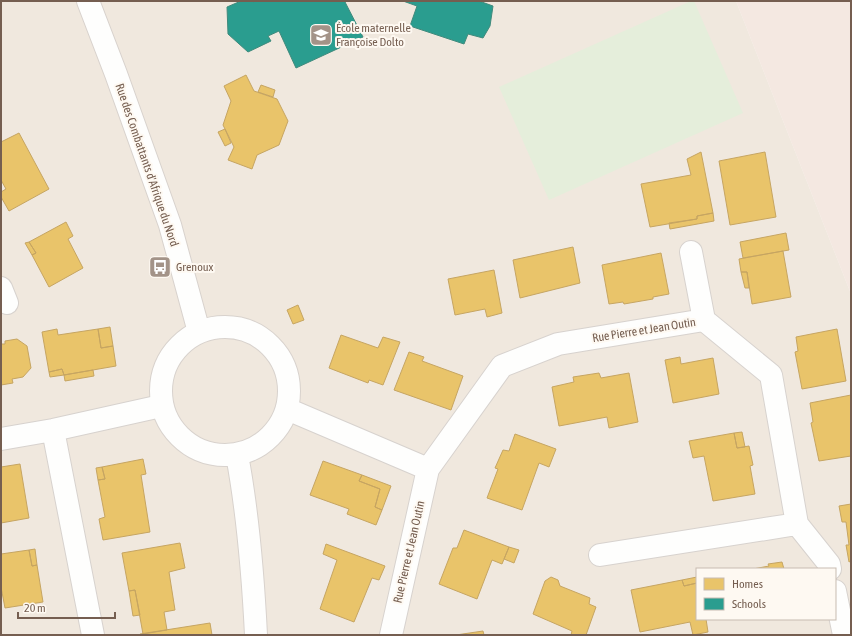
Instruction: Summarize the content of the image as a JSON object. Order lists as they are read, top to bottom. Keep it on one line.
{"streets":{"street":["Rue des Combattants d'Afrique du Nord","Rue Pierre et Jean Outin"]},"places":{"school or university":["École maternelle Françoise Dolto"],"bus stop":["Grenoux"]},"legend":["Homes","Schools"],"scale_bar":"20 m"}
